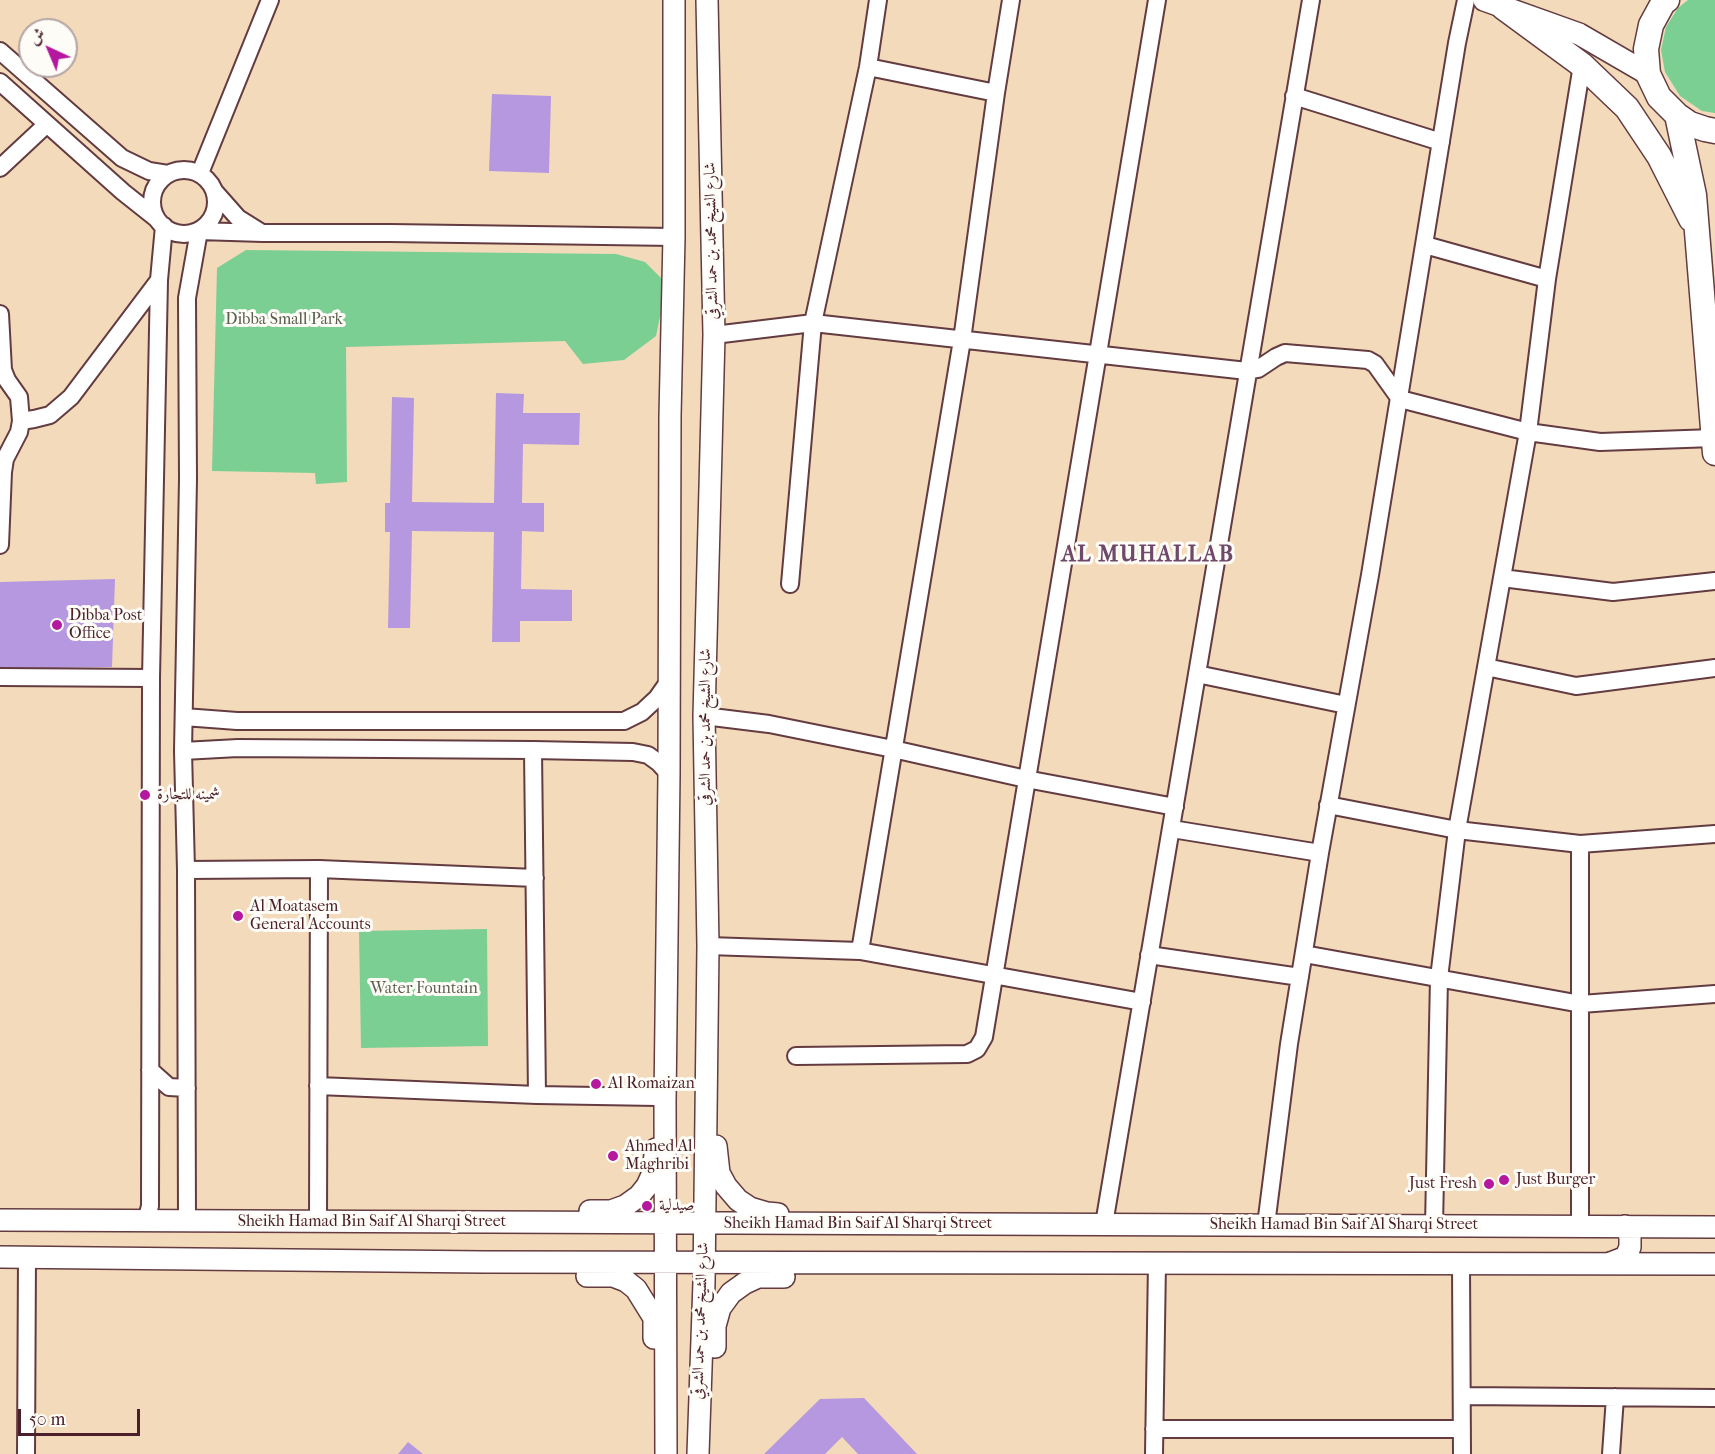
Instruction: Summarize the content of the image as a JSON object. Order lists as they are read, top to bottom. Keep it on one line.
{"streets":{"main road":["شارع الشيخ محمد بن حمد الشرقي","Sheikh Hamad Bin Saif Al Sharqi Street"]},"crossings":[["شارع الشيخ محمد بن حمد الشرقي","Sheikh Hamad Bin Saif Al Sharqi Street"]],"districts":["AL MUHALLAB"],"parks":["Dibba Small Park","Water Fountain"],"places":["Dibba Post Office","شمينه للتجارة","Al Moatasem General Accounts","Al Romaizan","Ahmed Al Maghribi","Just Burger","Just Fresh","صيدلية"],"scale_bar":"50 m","north":"top left"}
